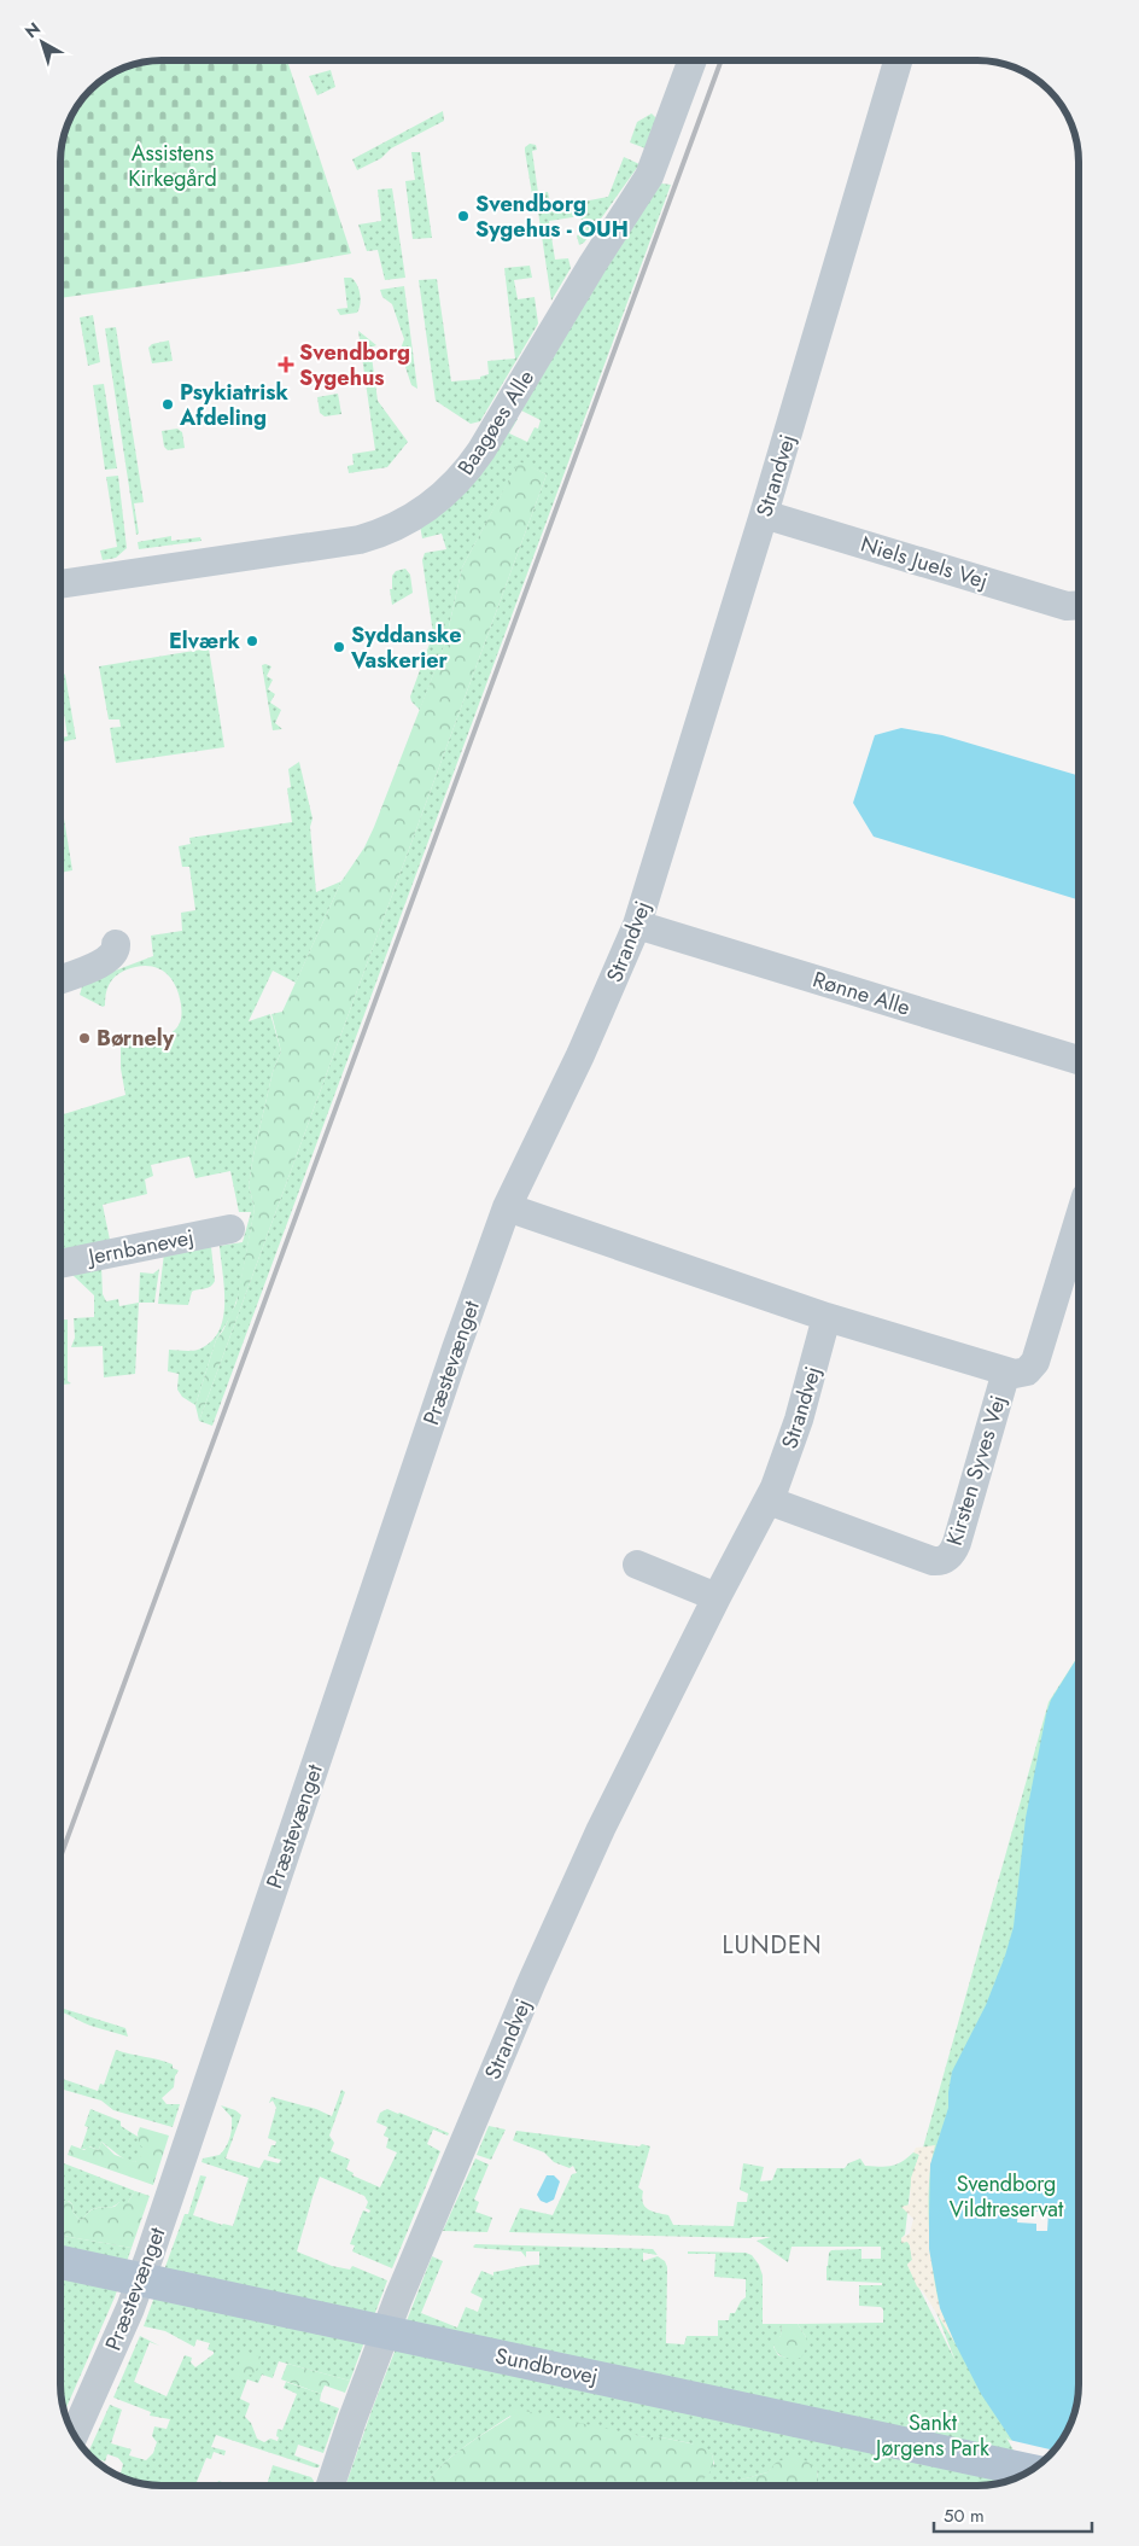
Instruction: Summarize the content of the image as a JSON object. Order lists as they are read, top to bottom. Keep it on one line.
{"streets":{"main road":["Sundbrovej"],"street":["Baagøes Alle","Strandvej","Niels Juels Vej","Rønne Alle","Jernbanevej","Præstevænget","Kirsten Syves Vej"]},"crossings":[["Strandvej","Niels Juels Vej"],["Strandvej","Rønne Alle"],["Strandvej","Præstevænget"],["Strandvej","Kirsten Syves Vej"]],"districts":["LUNDEN"],"parks":["Assistens Kirkegård","Svendborg Vildtreservat","Sankt Jørgens Park"],"places":{"other":["Svendborg Sygehus - OUH","Psykiatrisk Afdeling","Elværk","Syddanske Vaskerier","Børnely"],"health":["Svendborg Sygehus"]},"scale_bar":"50 m","north":"top left"}
